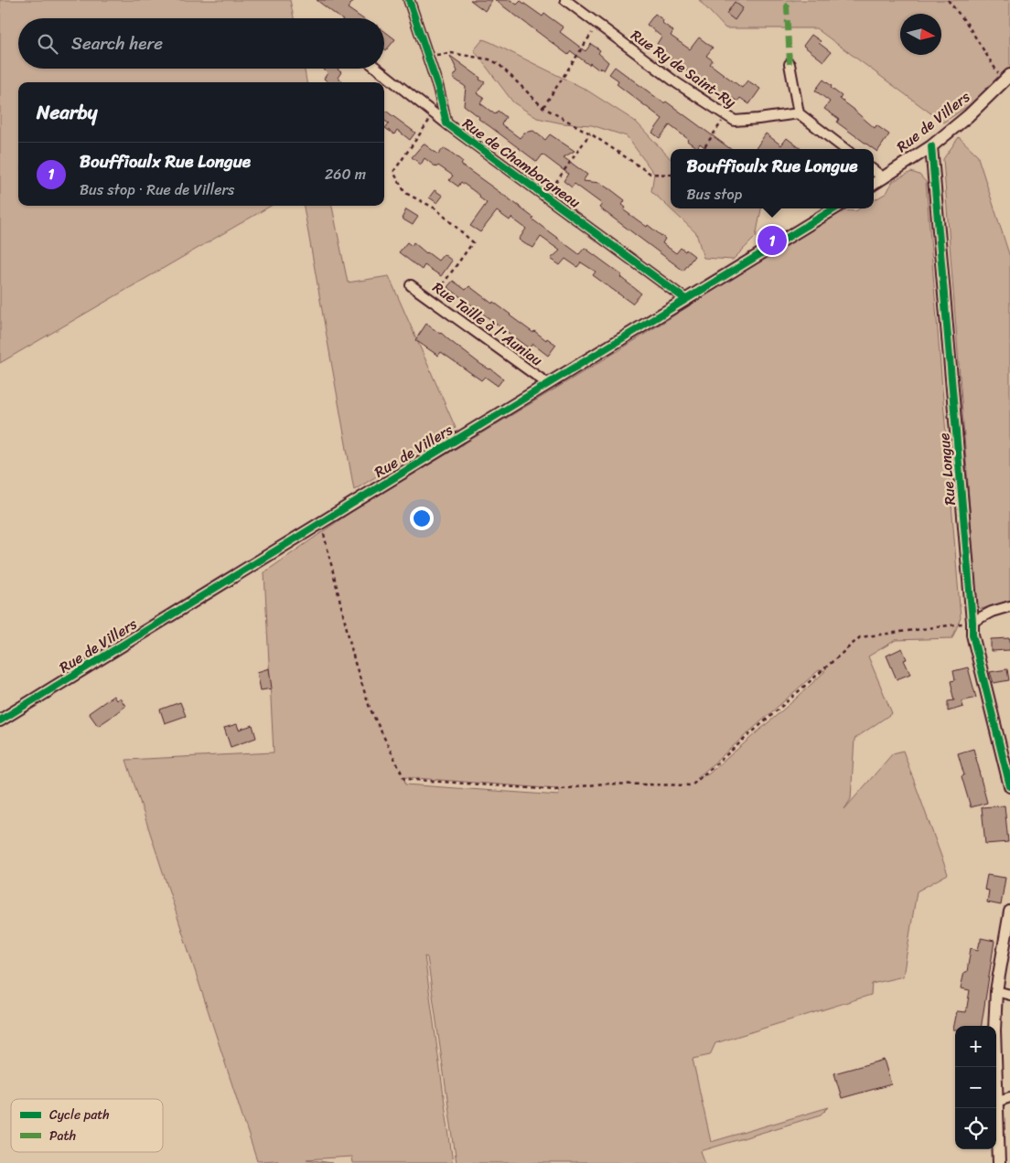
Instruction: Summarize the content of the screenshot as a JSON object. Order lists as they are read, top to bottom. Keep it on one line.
{"streets":{"street":["Rue Ry de Saint-Ry","Rue de Villers","Rue de Chamborgneau","Rue Taille à l'Auniau","Rue Longue"]},"crossings":[["Rue de Villers","Rue de Chamborgneau"],["Rue de Villers","Rue Taille à l'Auniau"],["Rue de Villers","Rue Longue"]],"legend":["Cycle path","Path"],"north":"right","page":{"search":"Search here","heading":"Nearby","list":[{"mark":"1","name":"Bouffioulx Rue Longue","note":"Bus stop · Rue de Villers","value":"260 m"}],"popup":["Bouffioulx Rue Longue","Bus stop"],"pins":"1","map_buttons":["+","−"]}}
